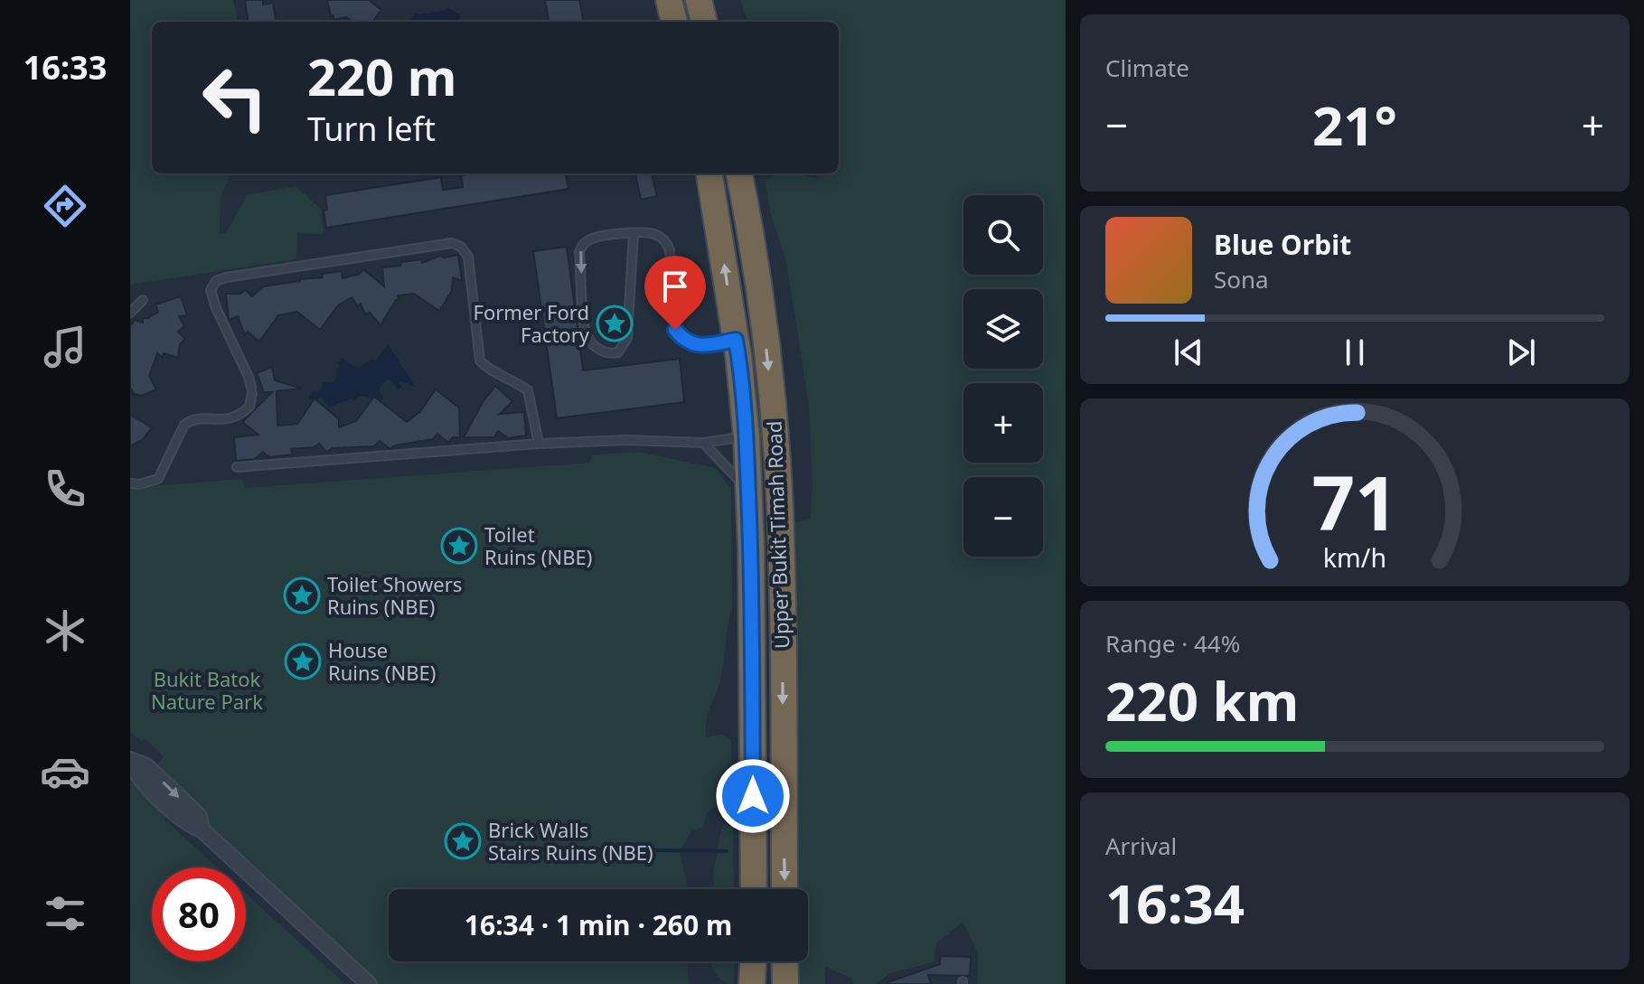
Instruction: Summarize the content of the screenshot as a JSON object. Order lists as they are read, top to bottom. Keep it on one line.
{"streets":{"highway":["Upper Bukit Timah Road"]},"parks":["Bukit Batok Nature Park"],"places":{"place":["Former Ford Factory","Toilet Ruins (NBE)","Toilet Showers Ruins (NBE)","House Ruins (NBE)","Brick Walls Stairs Ruins (NBE)"]},"page":{"tabs":"16:33","tile":["Climate",["Range · 44%","220 km"],["Arrival","16:34"]],"turn":["220 m","Turn left"],"heat":["−","21°","+"],"map_buttons":["+","−"],"song":["Blue Orbit","Sona"],"limit":"80","trip":"16:34 · 1 min · 260 m","gauge":["71","km/h"]}}
